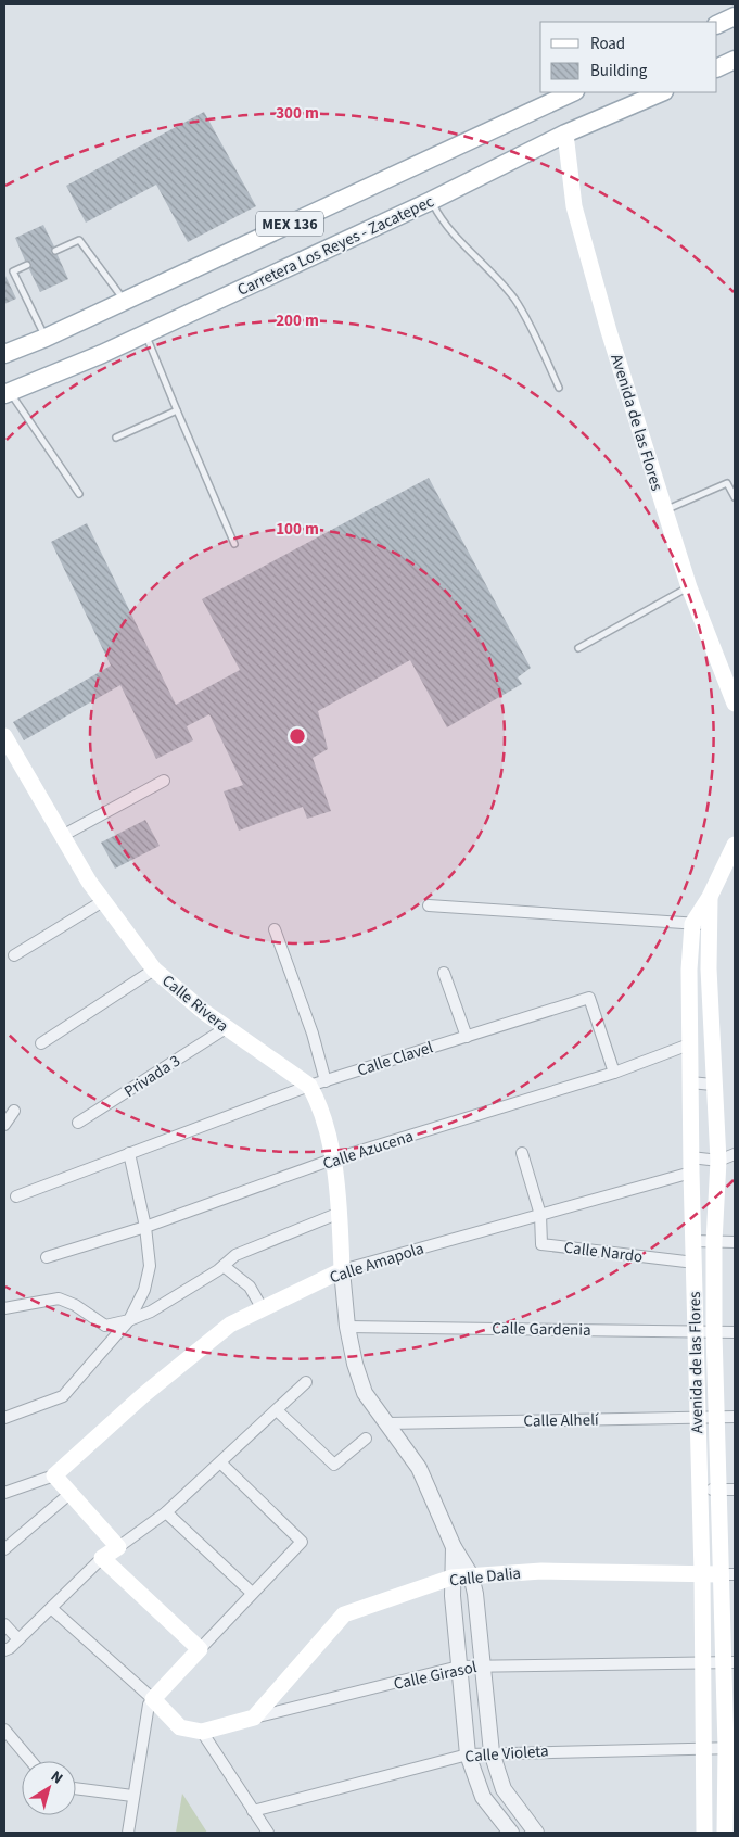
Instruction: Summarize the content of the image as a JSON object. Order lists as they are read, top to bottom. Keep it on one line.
{"streets":{"main road":["MEX 136","Carretera Los Reyes - Zacatepec","Avenida de las Flores","Calle Rivera","Calle Amapola","Calle Dalia","Calle Girasol"],"street":["Calle Clavel","Privada 3","Calle Azucena","Calle Nardo","Calle Gardenia","Calle Alhelí","Calle Violeta"]},"crossings":[["Carretera Los Reyes - Zacatepec","Avenida de las Flores"],["Avenida de las Flores","Calle Azucena"],["Avenida de las Flores","Calle Nardo"],["Avenida de las Flores","Calle Amapola"],["Avenida de las Flores","Calle Gardenia"],["Avenida de las Flores","Calle Alhelí"],["Avenida de las Flores","Calle Dalia"],["Avenida de las Flores","Calle Girasol"],["Avenida de las Flores","Calle Violeta"],["Calle Rivera","Calle Clavel"],["Calle Rivera","Privada 3"],["Calle Clavel","Calle Azucena"],["Calle Nardo","Calle Amapola"],["Calle Dalia","Calle Girasol"]],"legend":["Road","Building"],"north":"top right","rings":["300 m","200 m","100 m"]}
